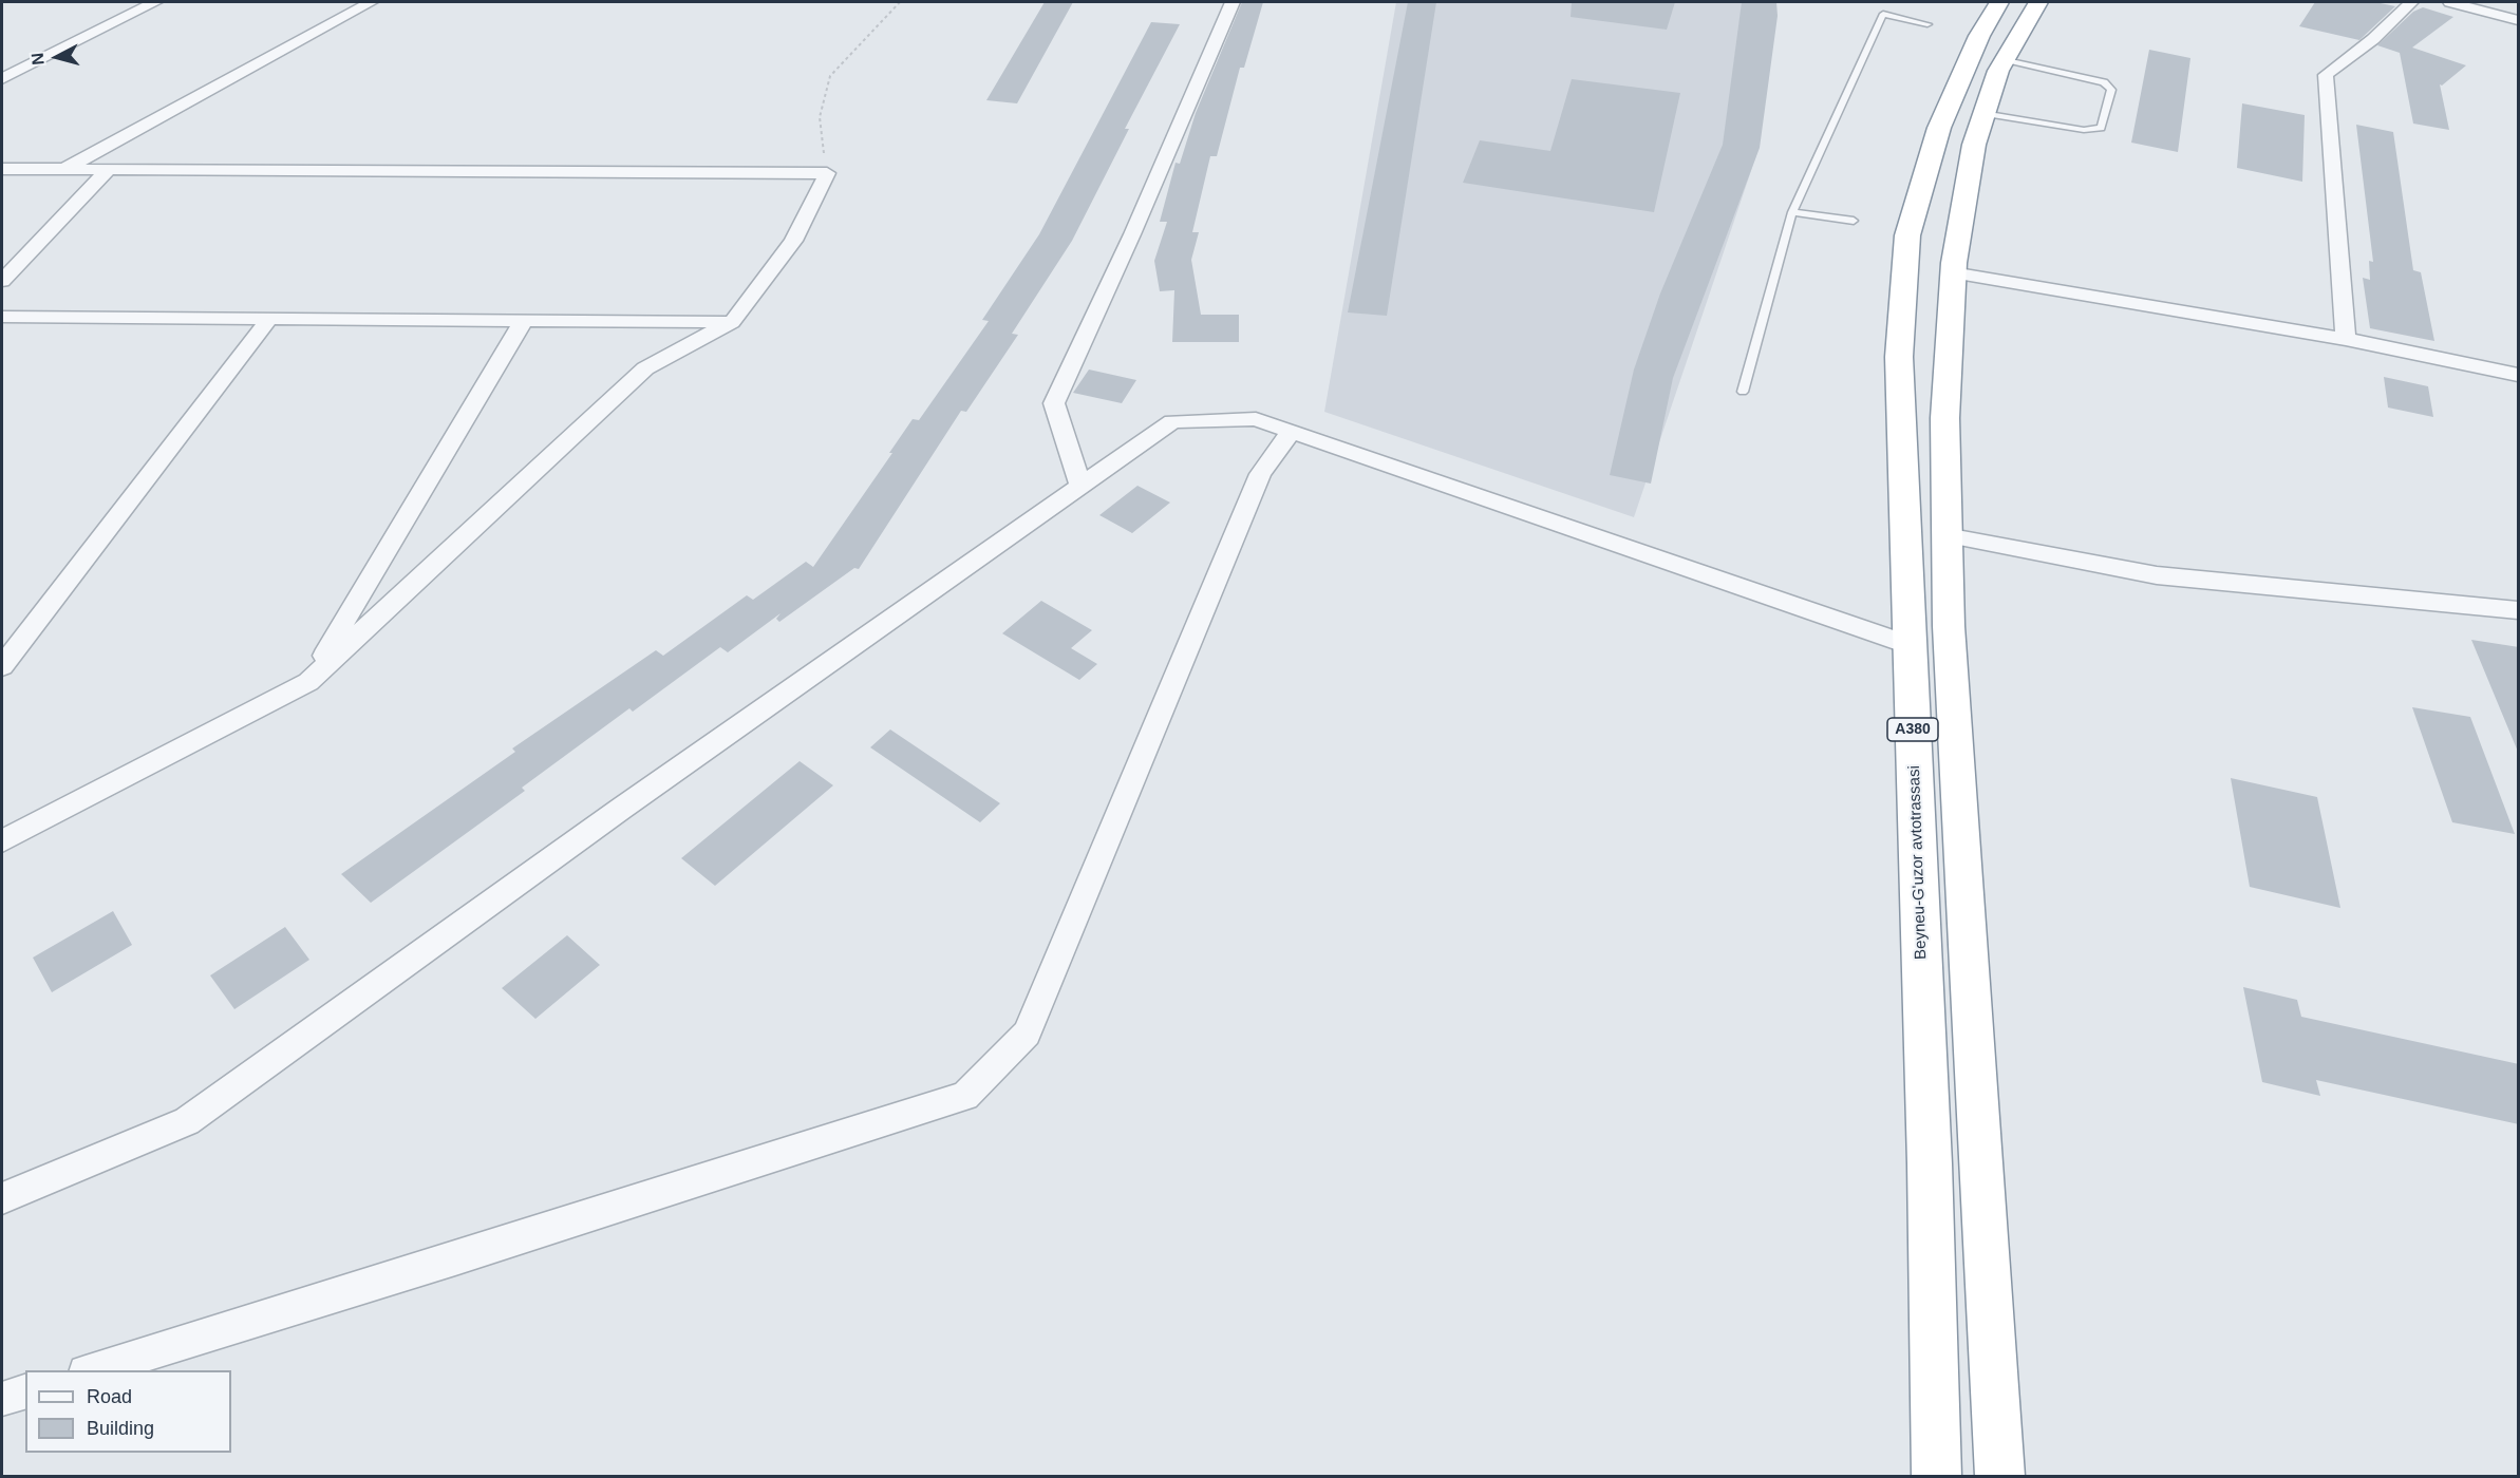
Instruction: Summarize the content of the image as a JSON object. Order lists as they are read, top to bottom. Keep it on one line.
{"streets":{"highway":["A380","Beyneu-G'uzor avtotrassasi"]},"legend":["Road","Building"],"north":"left"}
